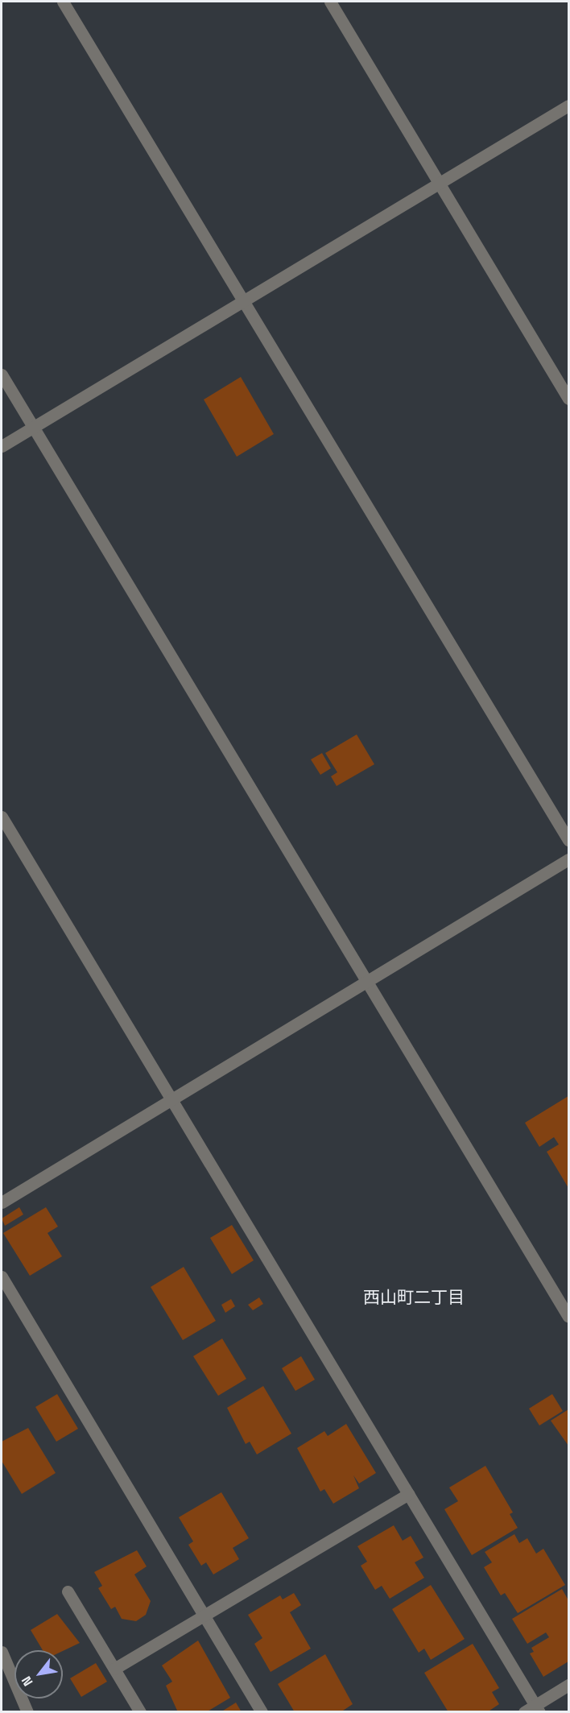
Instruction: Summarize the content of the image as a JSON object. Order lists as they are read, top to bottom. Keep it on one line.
{"districts":["西山町二丁目"],"north":"bottom left"}
